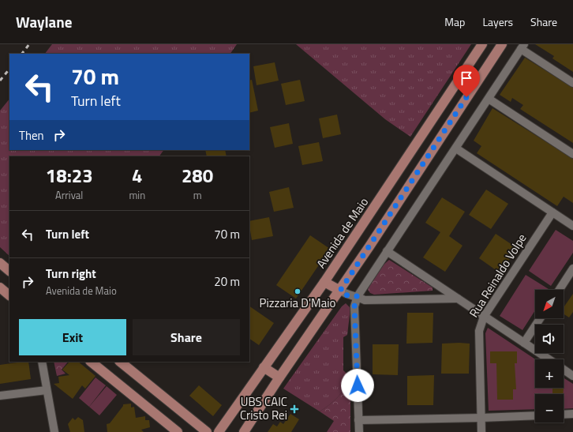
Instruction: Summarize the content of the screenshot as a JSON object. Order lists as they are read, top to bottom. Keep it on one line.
{"streets":{"main road":["Avenida de Maio"],"street":["Rua Reinaldo Volpe"]},"places":{"other":["Pizzaria D'Maio"],"health":["UBS CAIC Cristo Rei"]},"north":"bottom left","page":{"header":"Waylane","nav":["Map","Layers","Share"],"turn":["70 m","Turn left"],"then":"Then","eta":["18:23","Arrival","4","min","280","m"],"list":[{"name":"Turn left","value":"70 m"},{"name":"Turn right","note":"Avenida de Maio","value":"20 m"}],"map_buttons":["+","−"],"buttons":["Exit","Share"]}}
